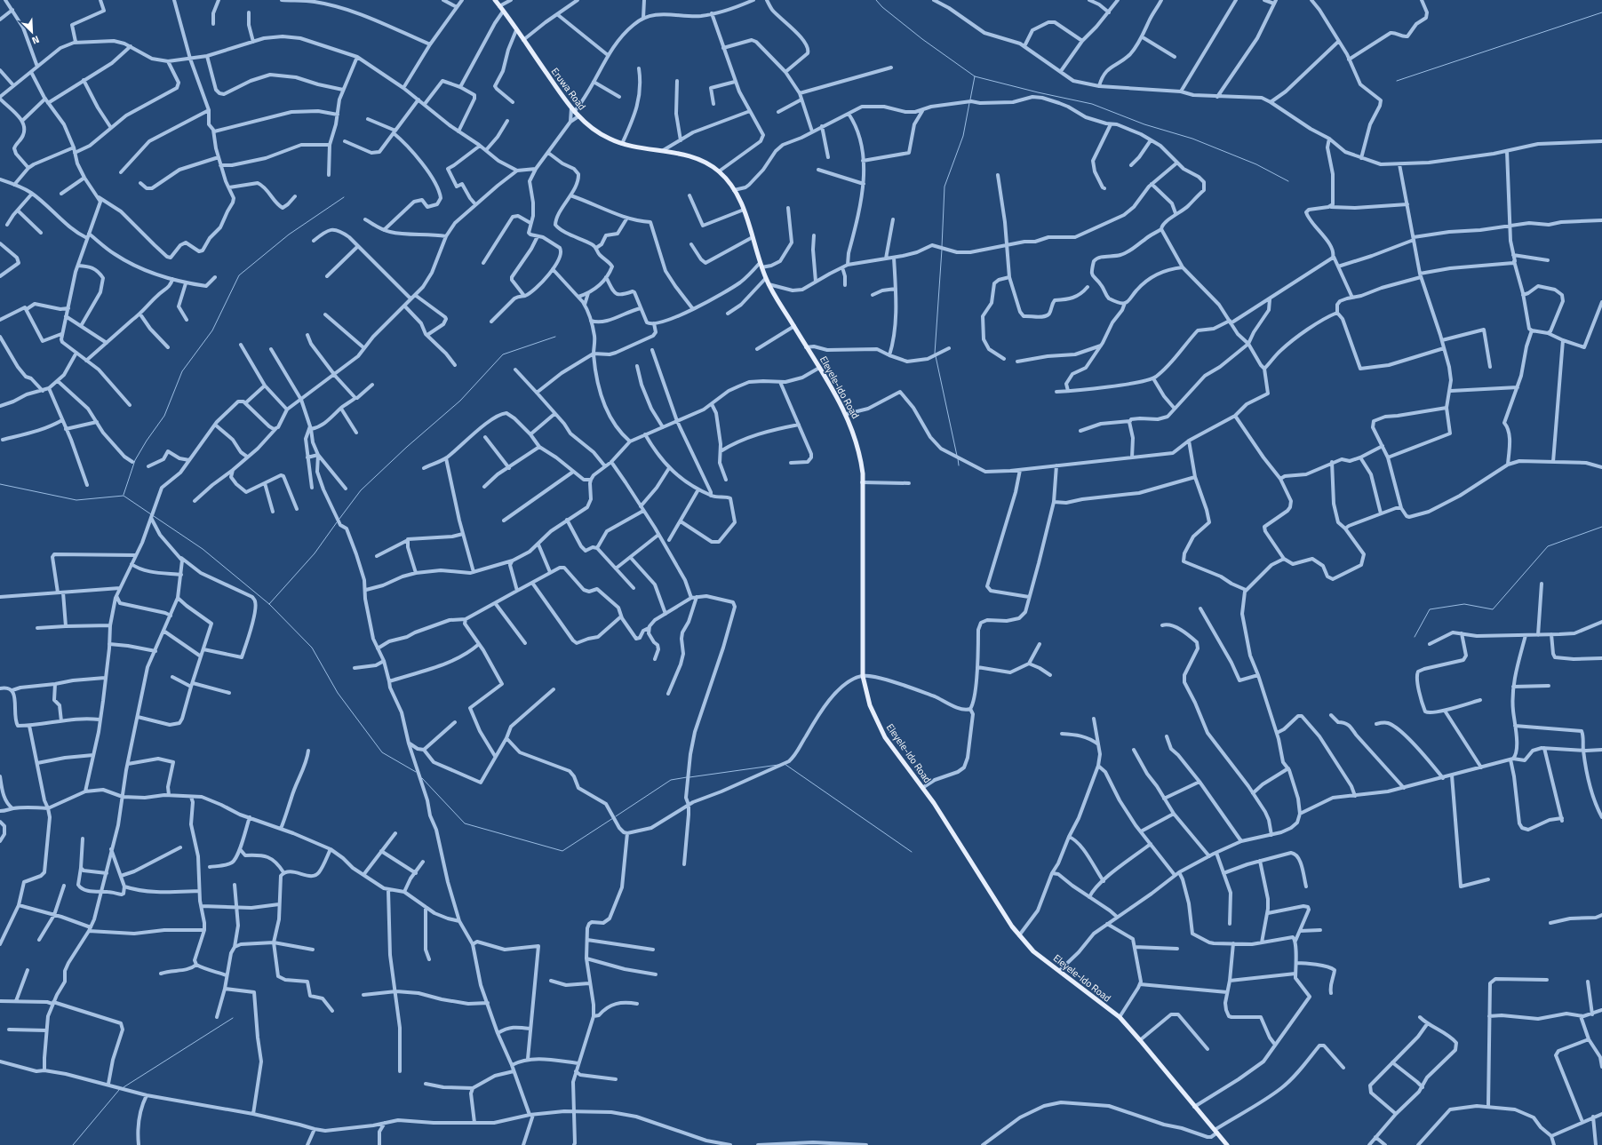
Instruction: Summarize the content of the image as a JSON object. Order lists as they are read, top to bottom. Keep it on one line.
{"streets":{"main road":["Eruwa Road","Eleyele-Ido Road"]},"crossings":[["Eruwa Road","Eleyele-Ido Road"]],"north":"bottom right"}
